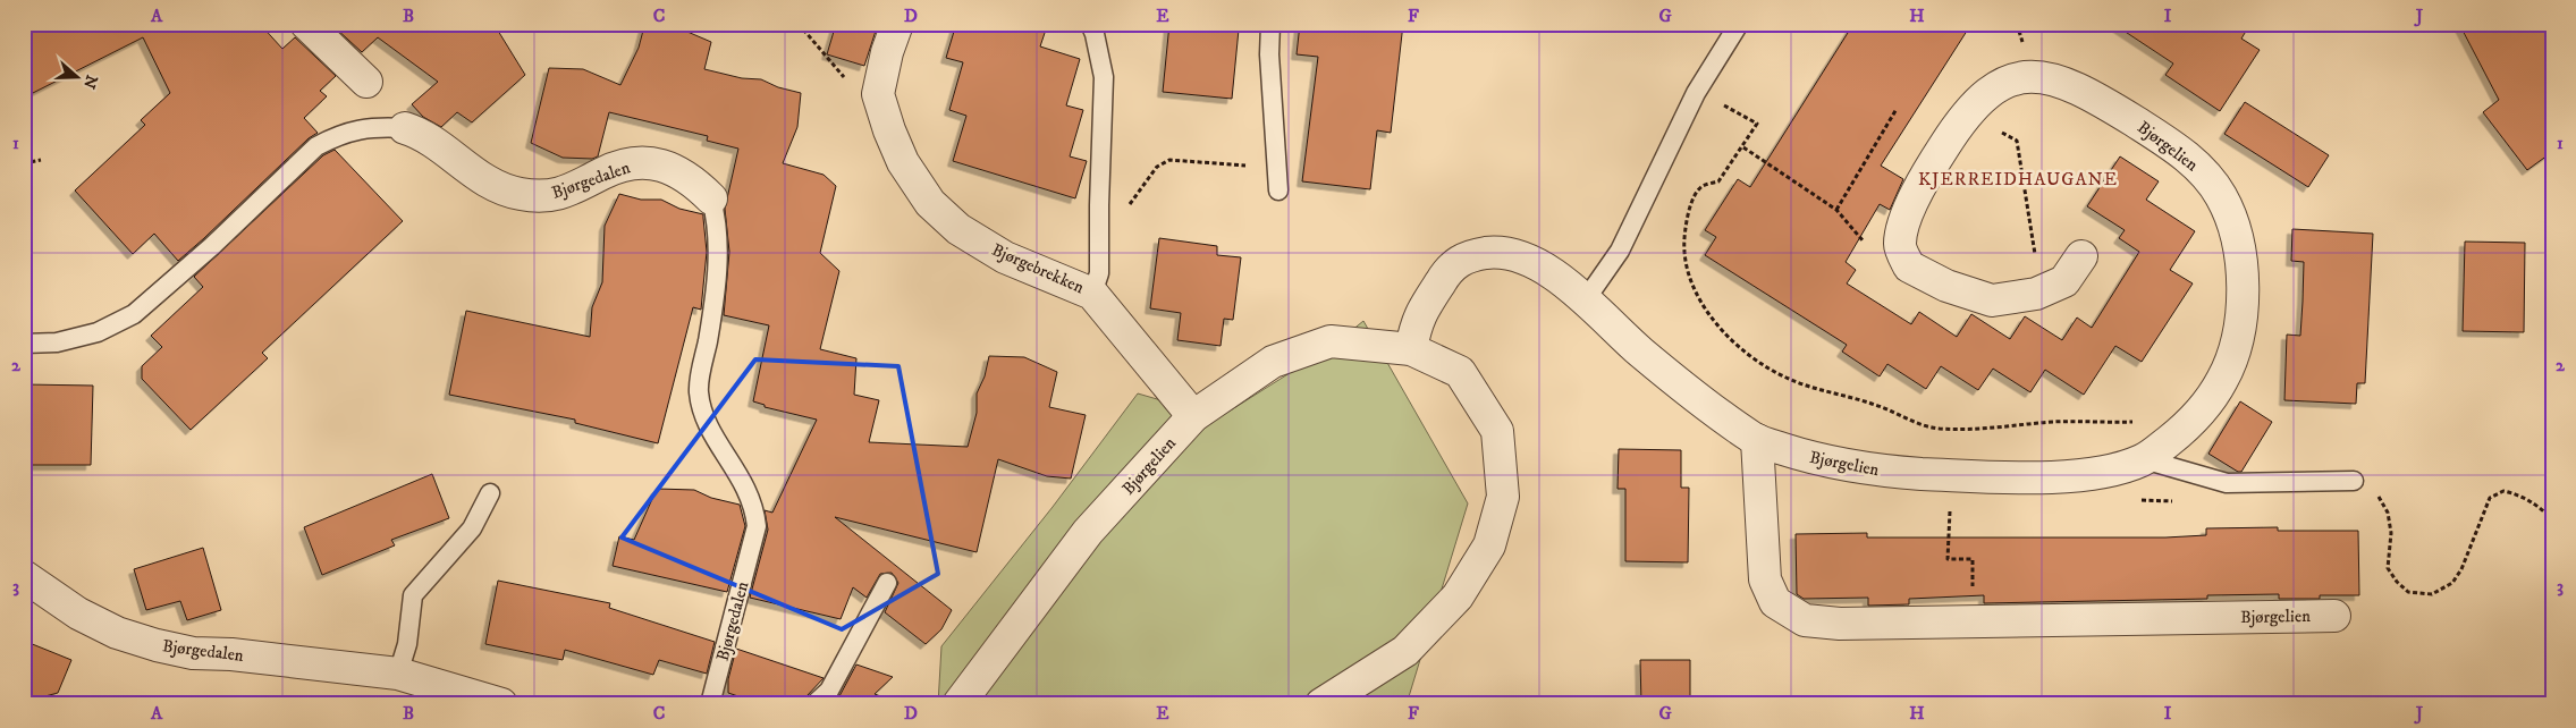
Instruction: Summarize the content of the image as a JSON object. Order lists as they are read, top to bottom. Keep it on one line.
{"streets":{"street":["Bjørgelien","Bjørgedalen","Bjørgebrekken"]},"crossings":[["Bjørgelien","Bjørgebrekken"]],"districts":["KJERREIDHAUGANE"],"north":"right","grid":{"columns":["A","B","C","D","E","F","G","H","I","J"],"rows":["1","2","3"]}}
